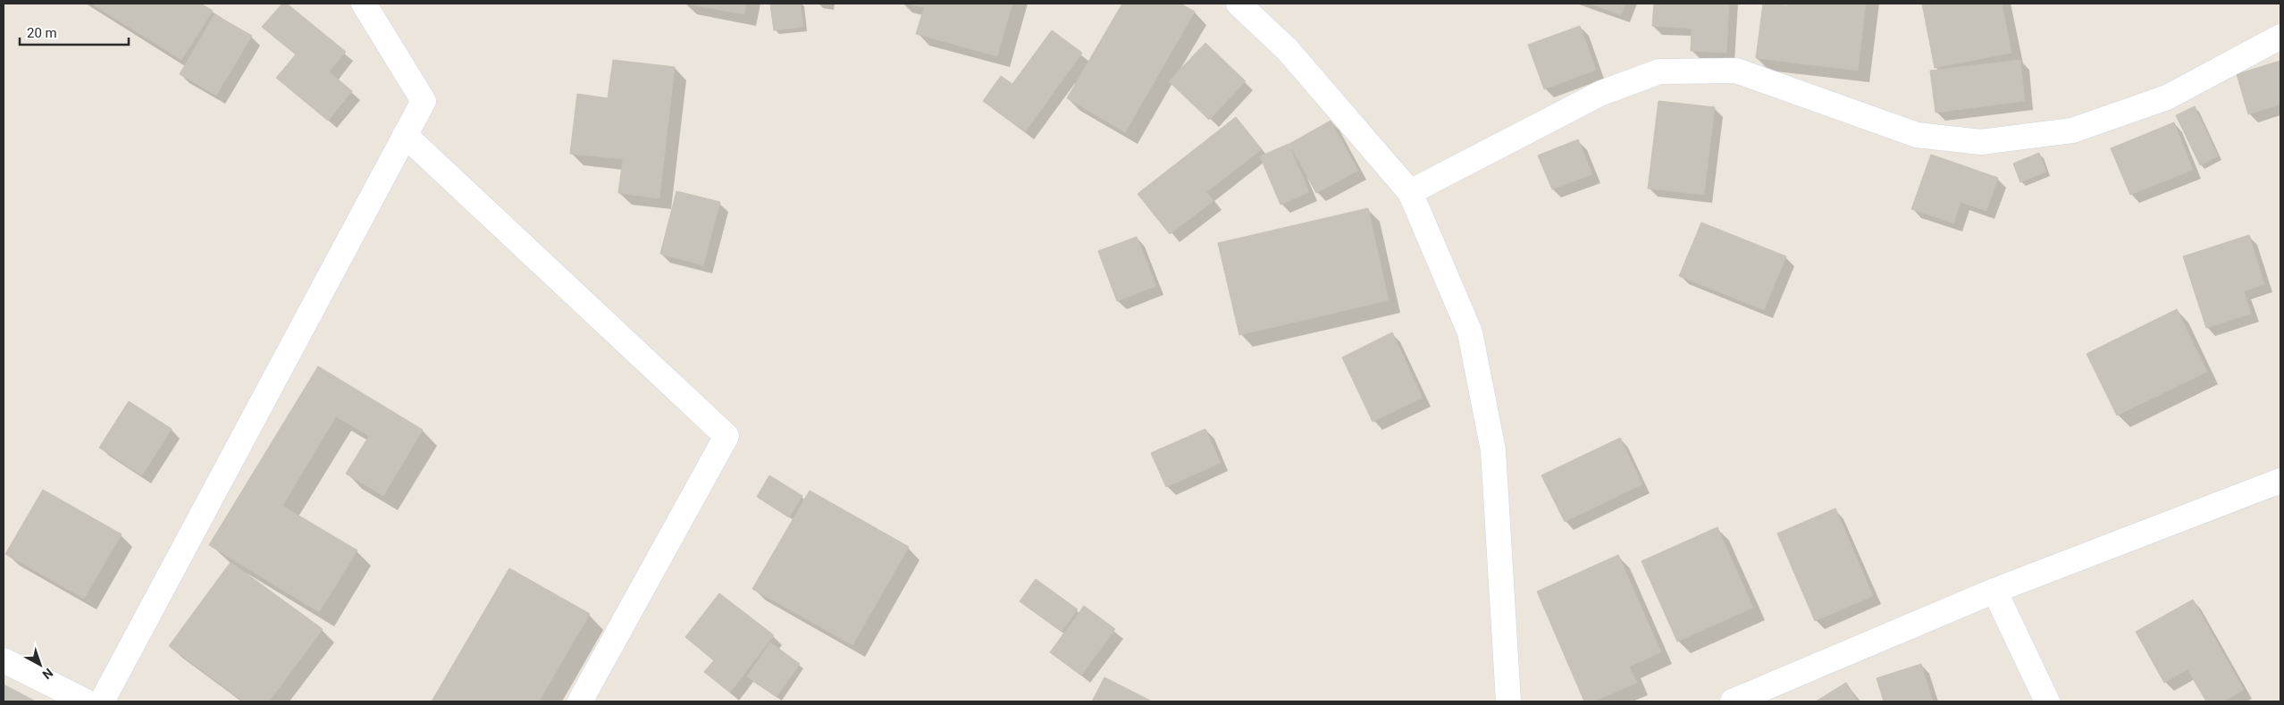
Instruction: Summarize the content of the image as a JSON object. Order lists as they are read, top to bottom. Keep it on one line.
{"scale_bar":"20 m","north":"bottom right"}
